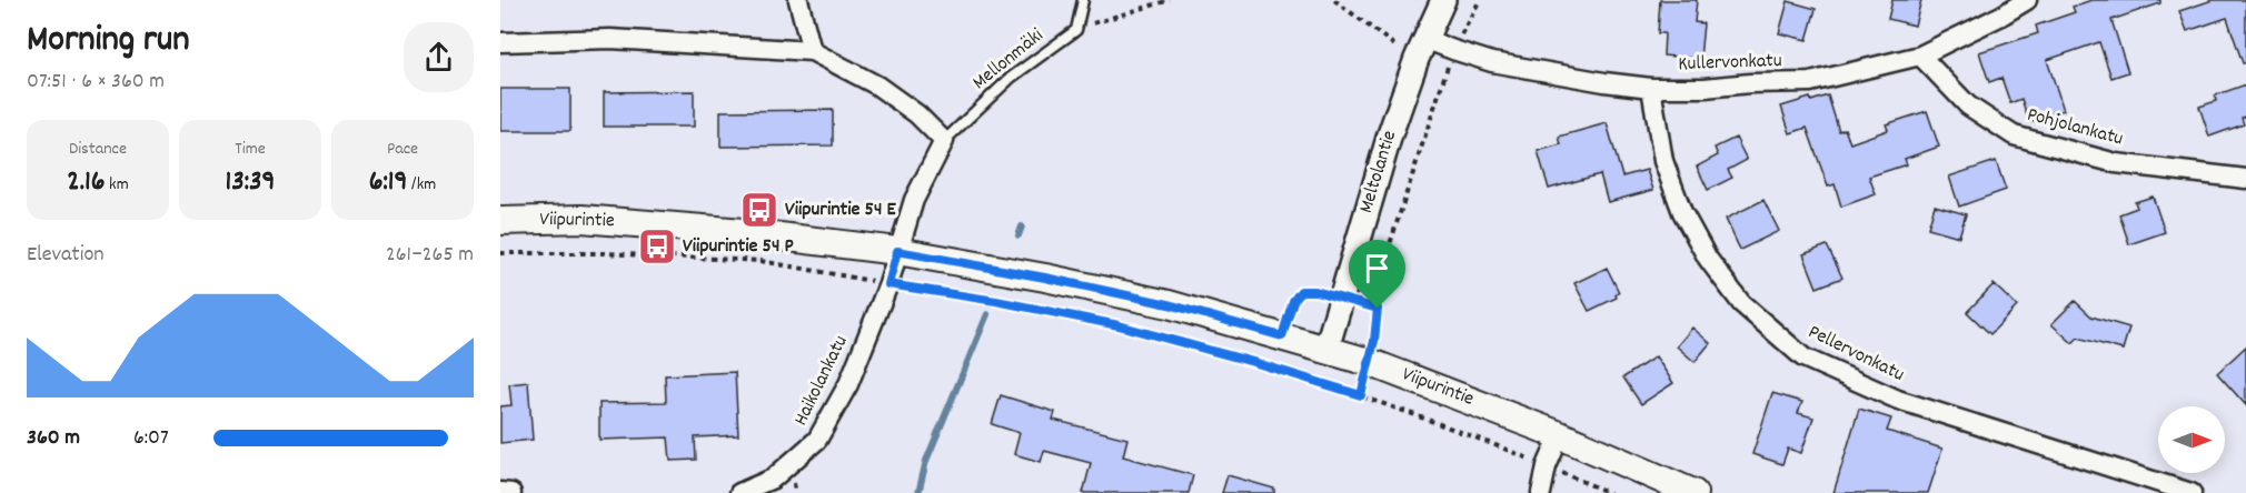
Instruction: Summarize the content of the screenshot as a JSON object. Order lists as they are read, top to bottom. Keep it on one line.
{"streets":{"main road":["Viipurintie"],"street":["Kullervonkatu","Pohjolankatu","Meltolantie","Pellervonkatu","Haikolankatu"],"lane":["Mellonmäki"]},"crossings":[["Mellonmäki","Haikolankatu"],["Kullervonkatu","Pohjolankatu"],["Kullervonkatu","Meltolantie"],["Kullervonkatu","Pellervonkatu"],["Meltolantie","Viipurintie"],["Viipurintie","Haikolankatu"]],"places":{"bus stop":["Viipurintie 54 E","Viipurintie 54 P"]},"north":"right","page":{"heading":["Morning run","07:51 · 6 × 360 m"],"stats":[["Distance","2.16 km"],["Time","13:39"],["Pace","6:19 /km"]],"chart":["Elevation","261–265 m"],"list":[{"name":"360 m","note":"6:07"}]}}
